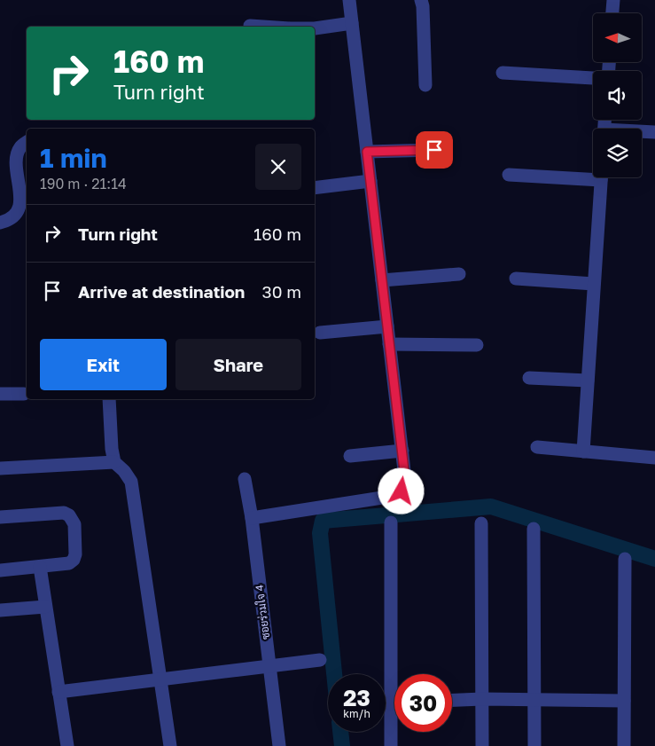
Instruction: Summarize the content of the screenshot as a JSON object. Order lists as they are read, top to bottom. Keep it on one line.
{"streets":{"street":["ซอยร่วมใจ 4"]},"north":"left","page":{"turn":["160 m","Turn right"],"heading":["1 min","190 m · 21:14"],"list":[{"name":"Turn right","value":"160 m"},{"name":"Arrive at destination","value":"30 m"}],"buttons":["Exit","Share"],"speed":"23 km/h","limit":"30"}}
